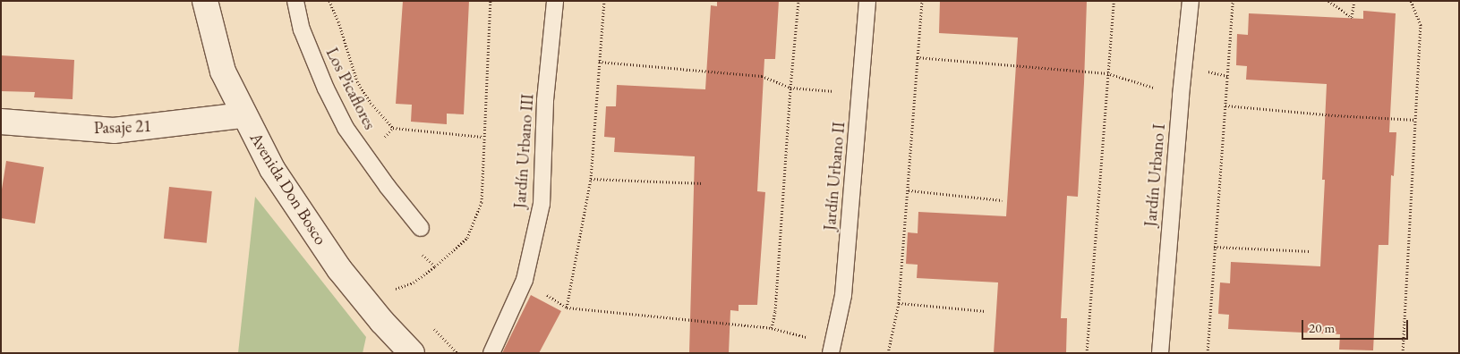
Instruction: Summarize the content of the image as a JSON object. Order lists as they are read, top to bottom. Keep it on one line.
{"streets":{"main road":["Pasaje 21","Avenida Don Bosco"],"lane":["Los Picaflores","Jardín Urbano III","Jardín Urbano I","Jardín Urbano II"]},"crossings":[["Pasaje 21","Avenida Don Bosco"]],"scale_bar":"20 m"}
